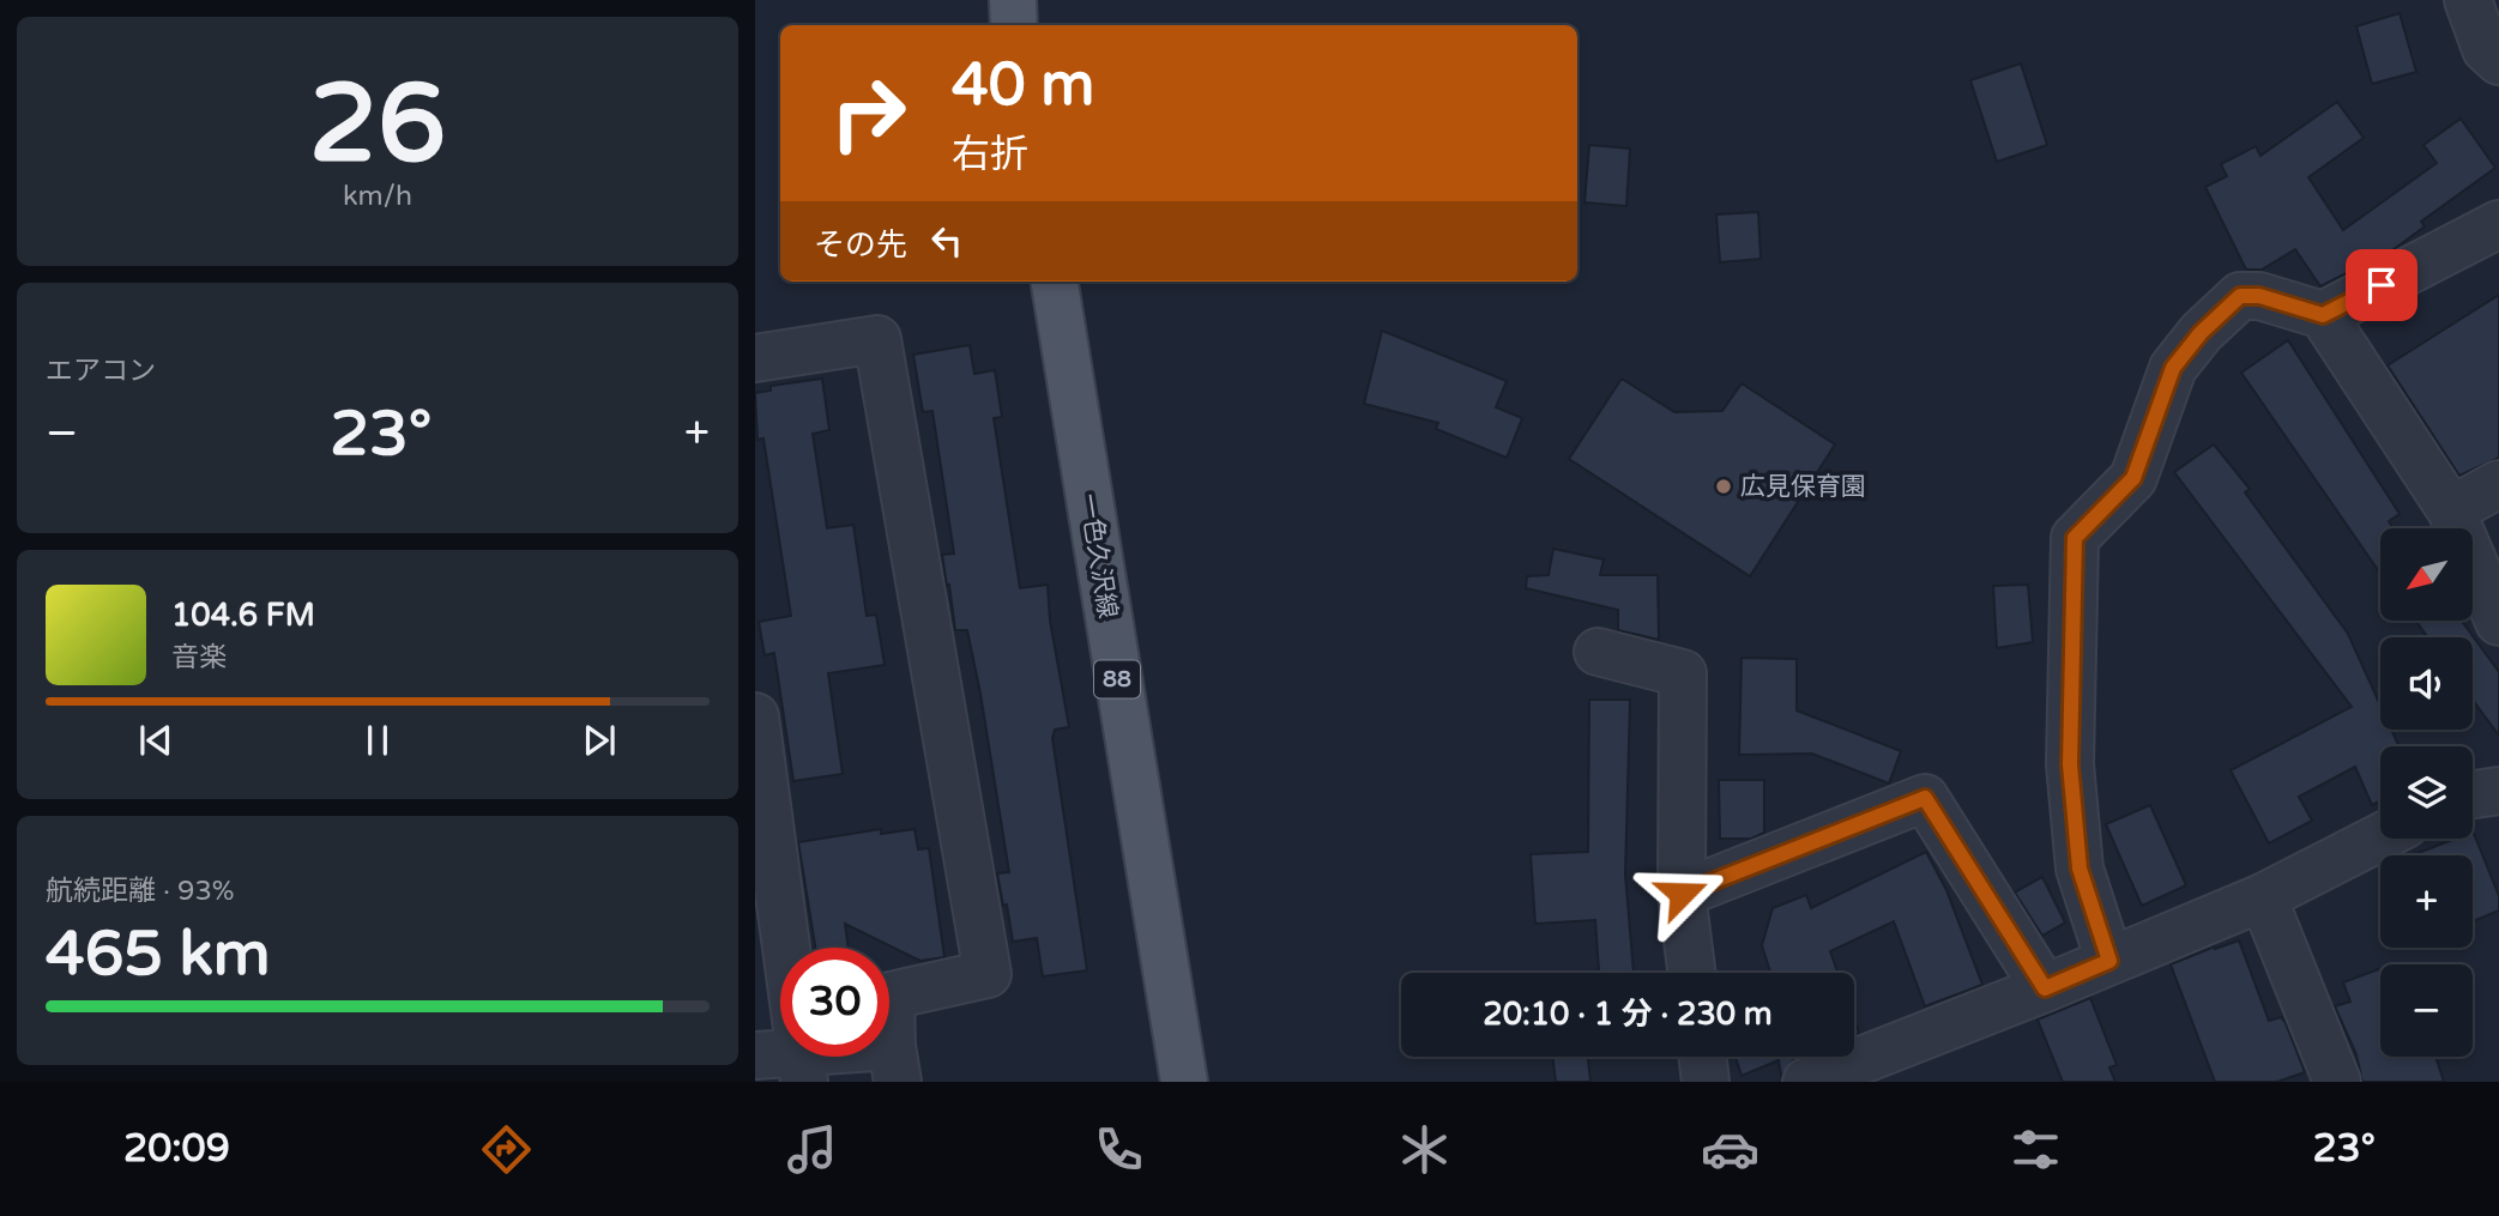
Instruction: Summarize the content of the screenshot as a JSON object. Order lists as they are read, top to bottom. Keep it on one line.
{"streets":{"main road":["一色久沢線","88"]},"places":["広見保育園"],"north":"bottom left","page":{"tile":[["26","km/h"],"エアコン",["航続距離 · 93%","465 km"]],"turn":["40 m","右折"],"then":"その先","heat":["−","23°","+"],"map_buttons":["+","−"],"song":["104.6 FM","音楽"],"limit":"30","trip":"20:10 · 1 分 · 230 m","tabs":["20:09","23°"]}}
